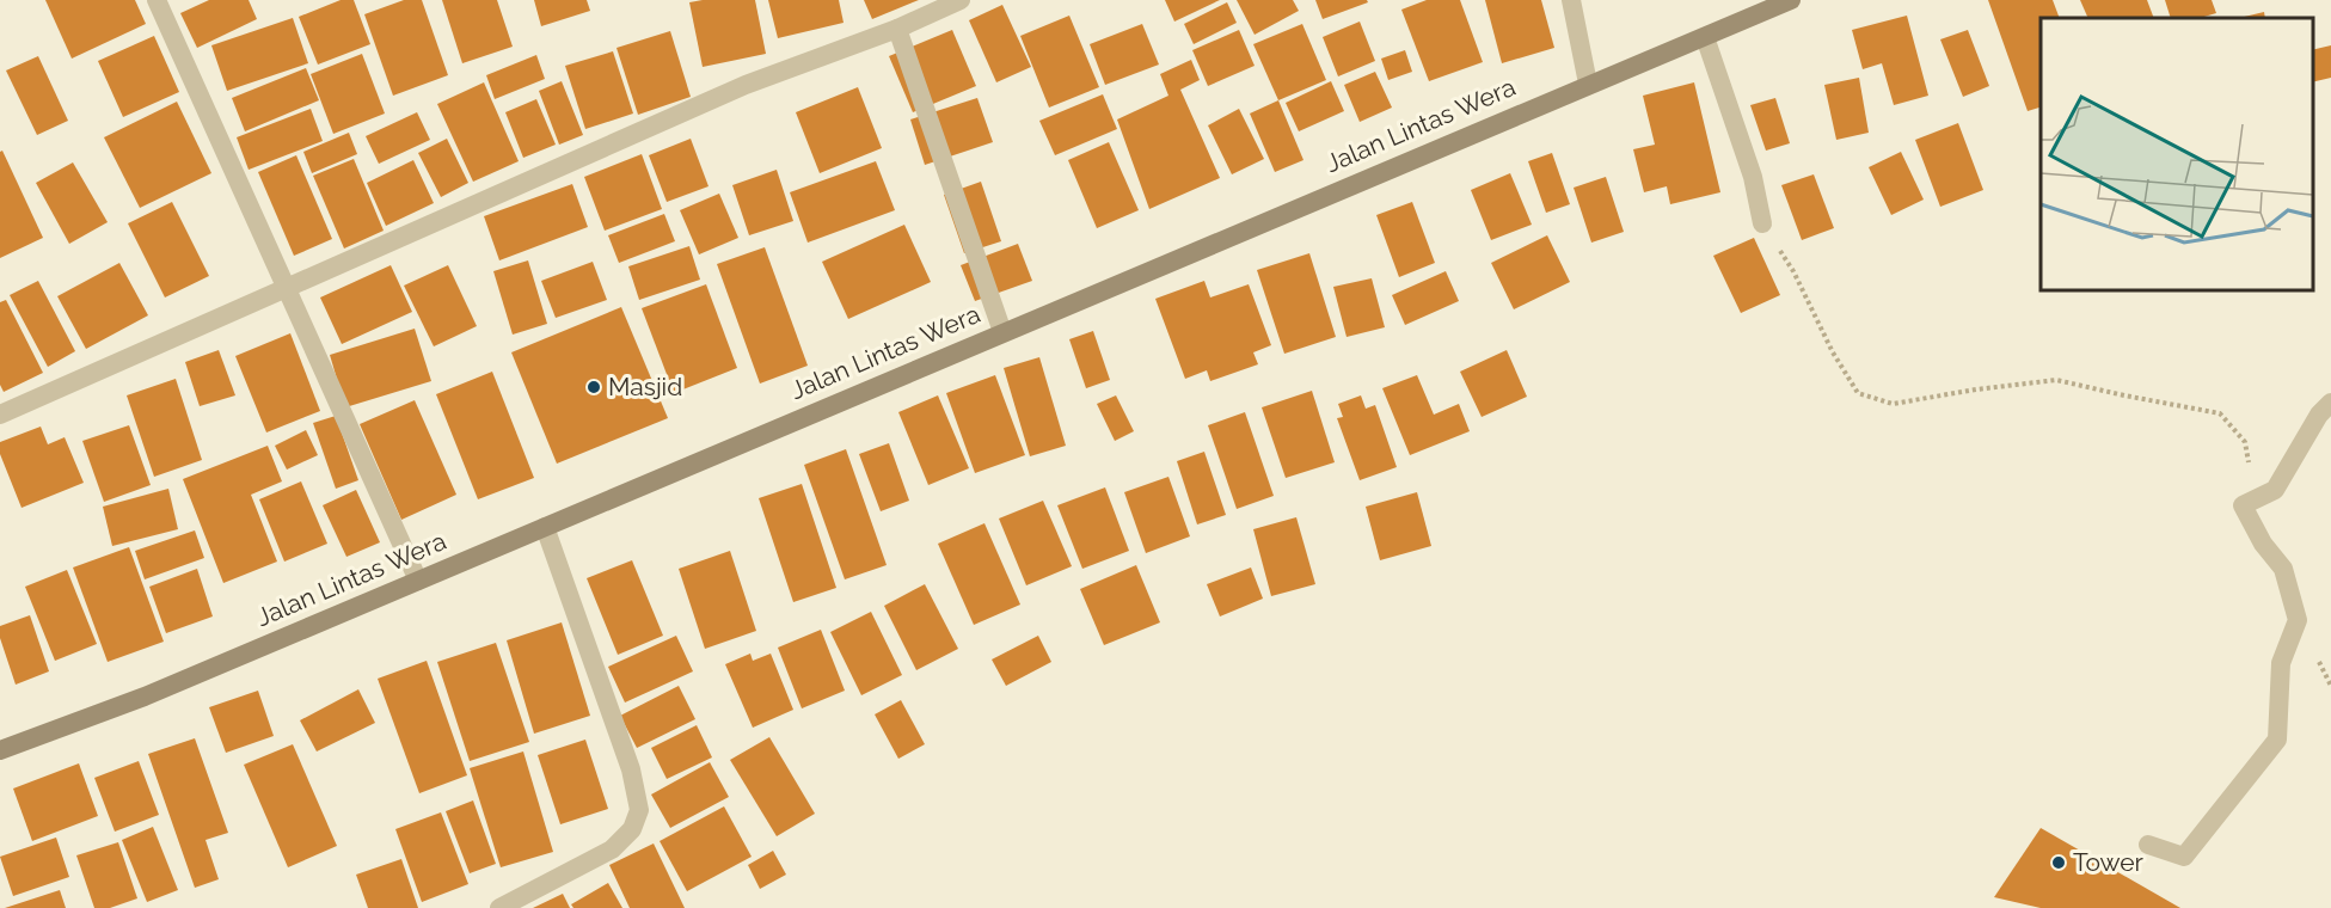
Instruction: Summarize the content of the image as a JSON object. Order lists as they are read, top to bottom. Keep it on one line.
{"streets":{"main road":["Jalan Lintas Wera"]},"places":["Masjid","Tower"]}
